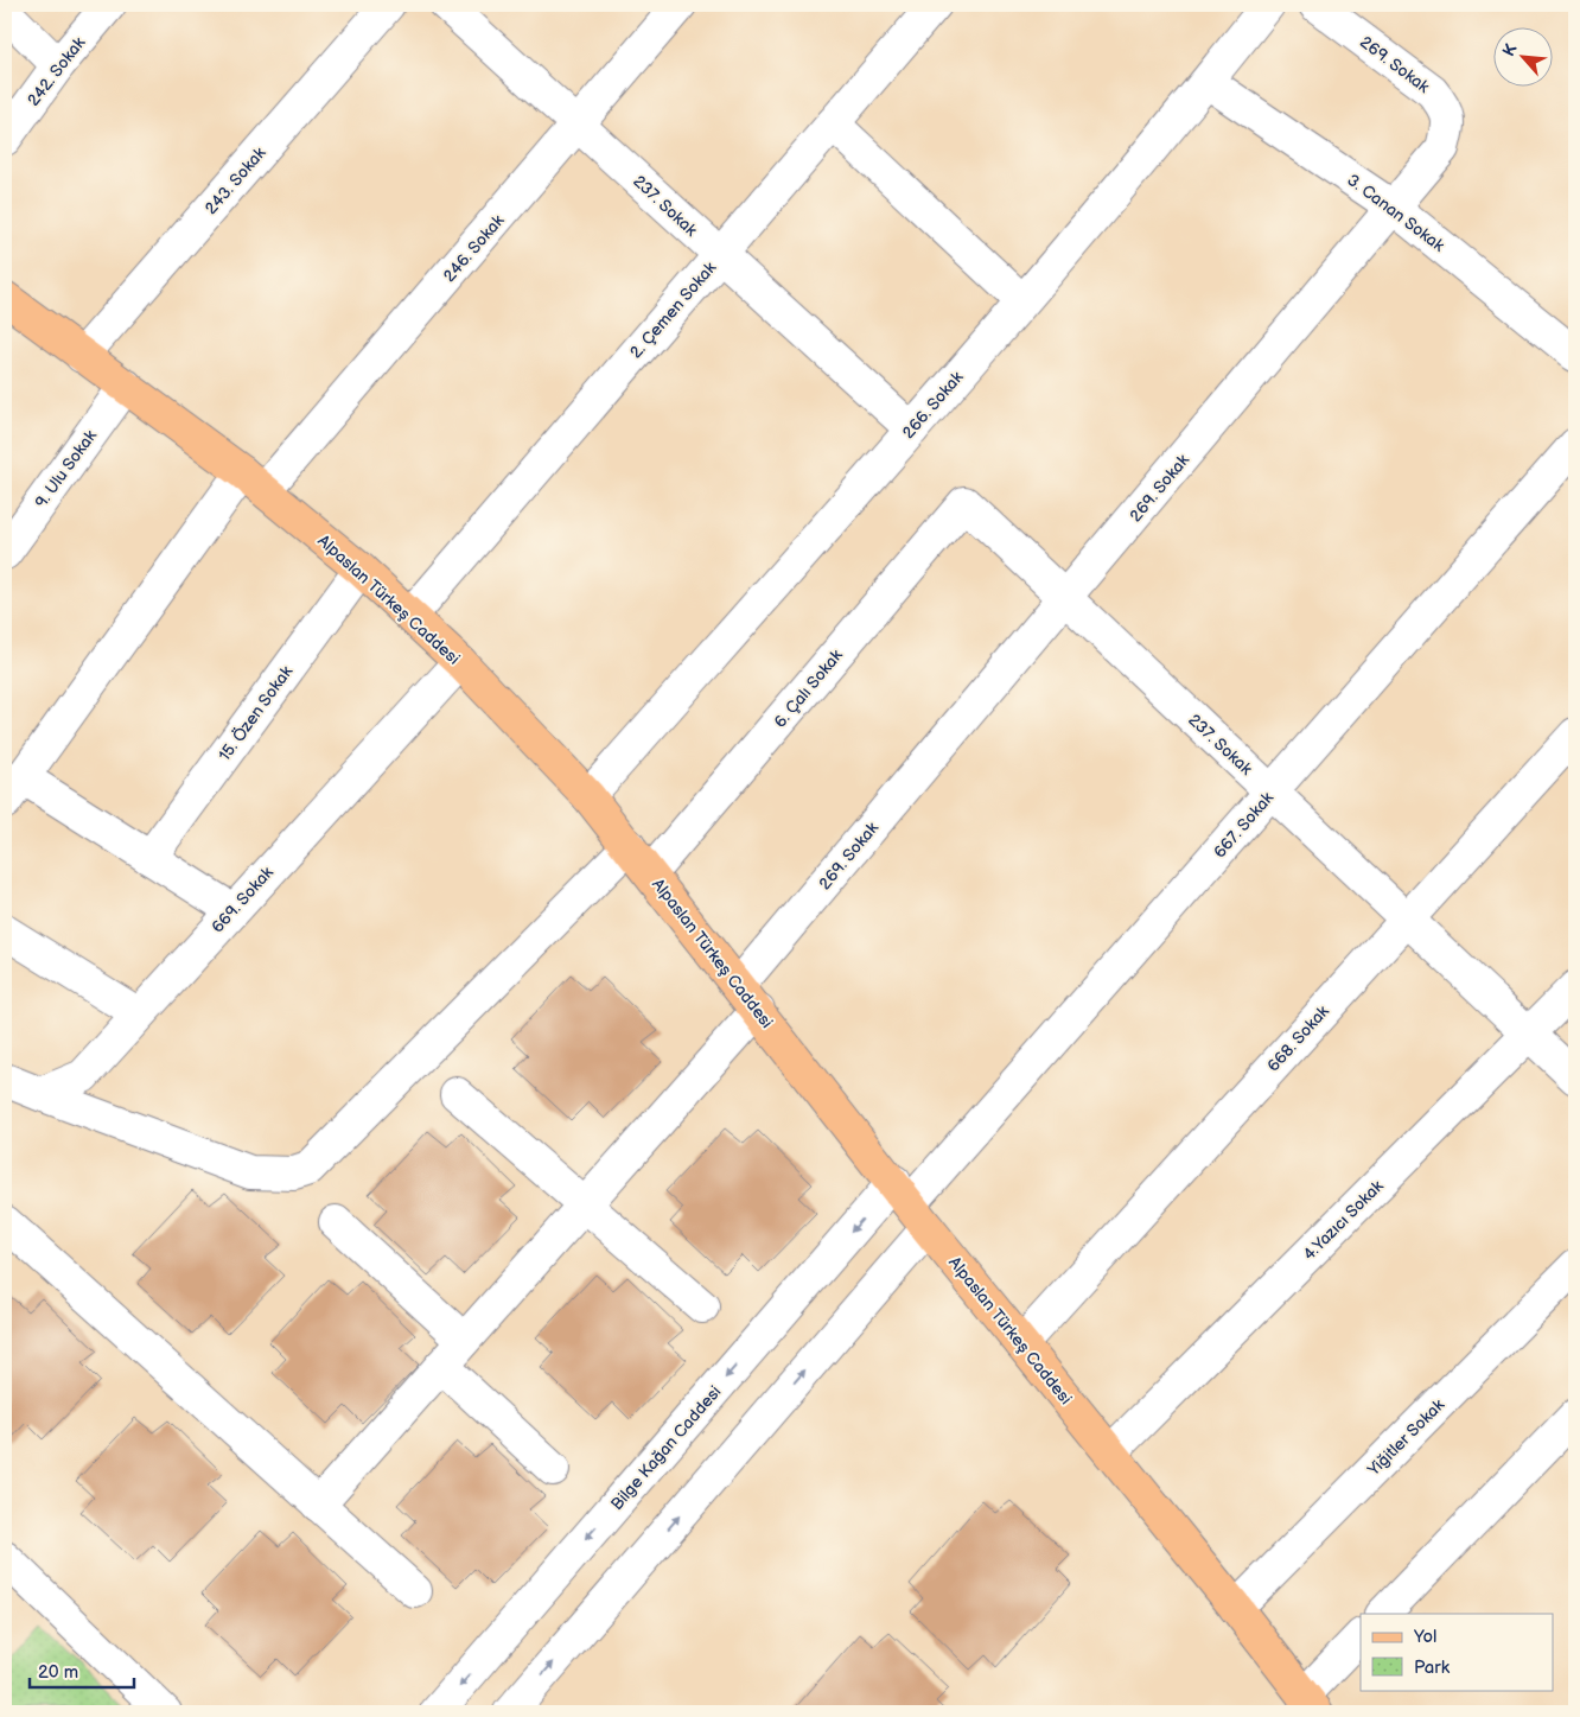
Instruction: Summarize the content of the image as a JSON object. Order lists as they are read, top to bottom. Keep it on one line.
{"streets":{"main road":["Alpaslan Türkeş Caddesi"],"street":["269. Sokak","242. Sokak","243. Sokak","237. Sokak","3. Canan Sokak","246. Sokak","2. Çemen Sokak","266. Sokak","9. Ulu Sokak","6. Çalı Sokak","15. Özen Sokak","667. Sokak","669. Sokak","668. Sokak","4.Yazıcı Sokak","Yiğitler Sokak","Bilge Kağan Caddesi"]},"crossings":[["269. Sokak","237. Sokak"],["269. Sokak","3. Canan Sokak"],["269. Sokak","Alpaslan Türkeş Caddesi"],["243. Sokak","Alpaslan Türkeş Caddesi"],["237. Sokak","246. Sokak"],["237. Sokak","2. Çemen Sokak"],["237. Sokak","266. Sokak"],["237. Sokak","6. Çalı Sokak"],["237. Sokak","667. Sokak"],["237. Sokak","668. Sokak"],["237. Sokak","4.Yazıcı Sokak"],["3. Canan Sokak","266. Sokak"],["246. Sokak","Alpaslan Türkeş Caddesi"],["2. Çemen Sokak","Alpaslan Türkeş Caddesi"],["266. Sokak","Alpaslan Türkeş Caddesi"],["9. Ulu Sokak","Alpaslan Türkeş Caddesi"],["Alpaslan Türkeş Caddesi","6. Çalı Sokak"],["Alpaslan Türkeş Caddesi","15. Özen Sokak"],["Alpaslan Türkeş Caddesi","667. Sokak"],["Alpaslan Türkeş Caddesi","669. Sokak"],["Alpaslan Türkeş Caddesi","668. Sokak"],["Alpaslan Türkeş Caddesi","4.Yazıcı Sokak"],["Alpaslan Türkeş Caddesi","Yiğitler Sokak"],["Alpaslan Türkeş Caddesi","Bilge Kağan Caddesi"],["667. Sokak","Bilge Kağan Caddesi"]],"legend":["Yol","Park"],"scale_bar":"20 m","north":"top left"}
